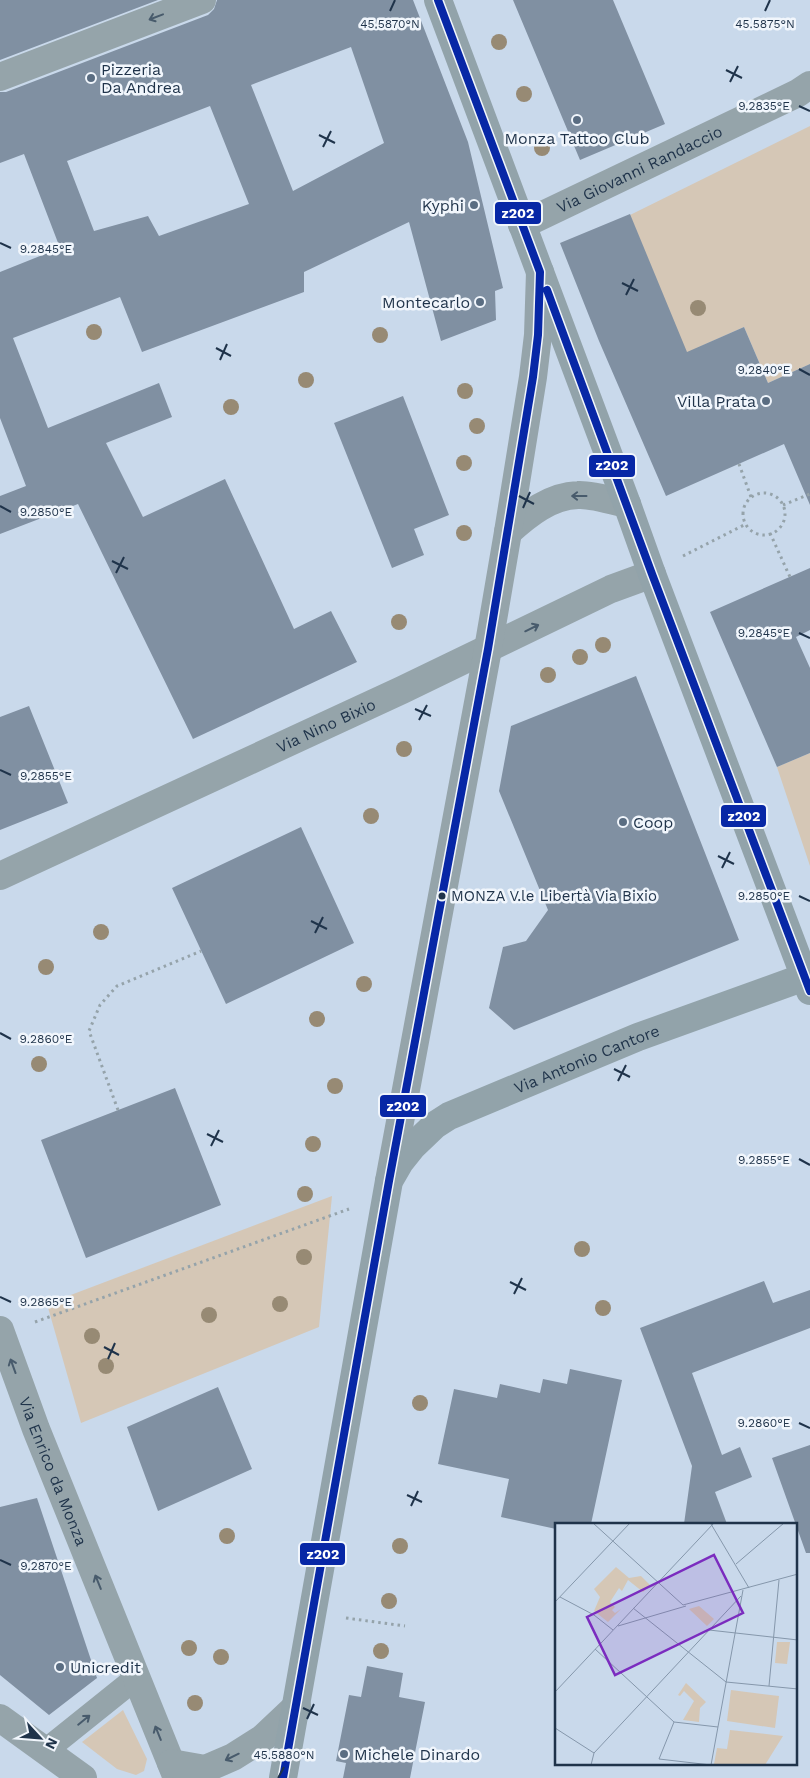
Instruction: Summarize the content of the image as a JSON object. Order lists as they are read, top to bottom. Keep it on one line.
{"streets":{"main road":["Via Antonio Cantore"],"street":["Via Giovanni Randaccio","Via Nino Bixio","Via Enrico da Monza"]},"one_way":["Via Enrico da Monza"],"places":["Pizzeria Da Andrea","Monza Tattoo Club","Kyphi","Montecarlo","Villa Prata","Coop","MONZA V.le Libertà Via Bixio","Unicredit","Michele Dinardo"],"lines":["transit line z202"],"north":"bottom right","coordinates":["45.5870°N","45.5875°N","9.2835°E","9.2845°E","9.2840°E","9.2850°E","9.2855°E","9.2860°E","9.2865°E","9.2870°E","45.5880°N"]}
